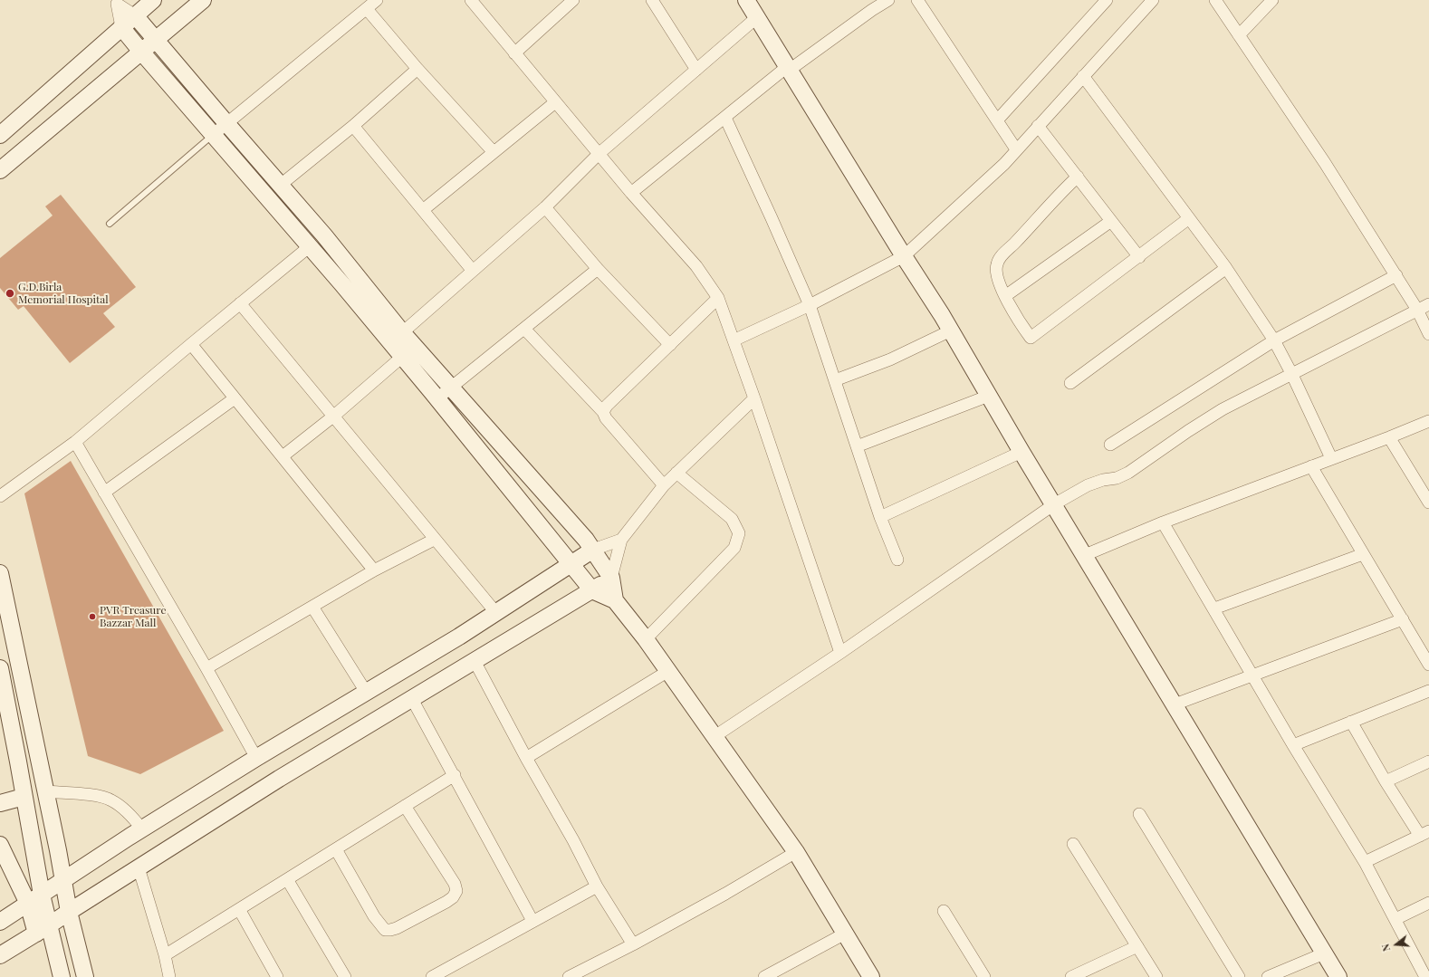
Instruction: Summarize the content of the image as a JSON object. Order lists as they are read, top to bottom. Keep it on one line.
{"places":["G.D.Birla Memorial Hospital","PVR Treasure Bazzar Mall"],"north":"left"}
